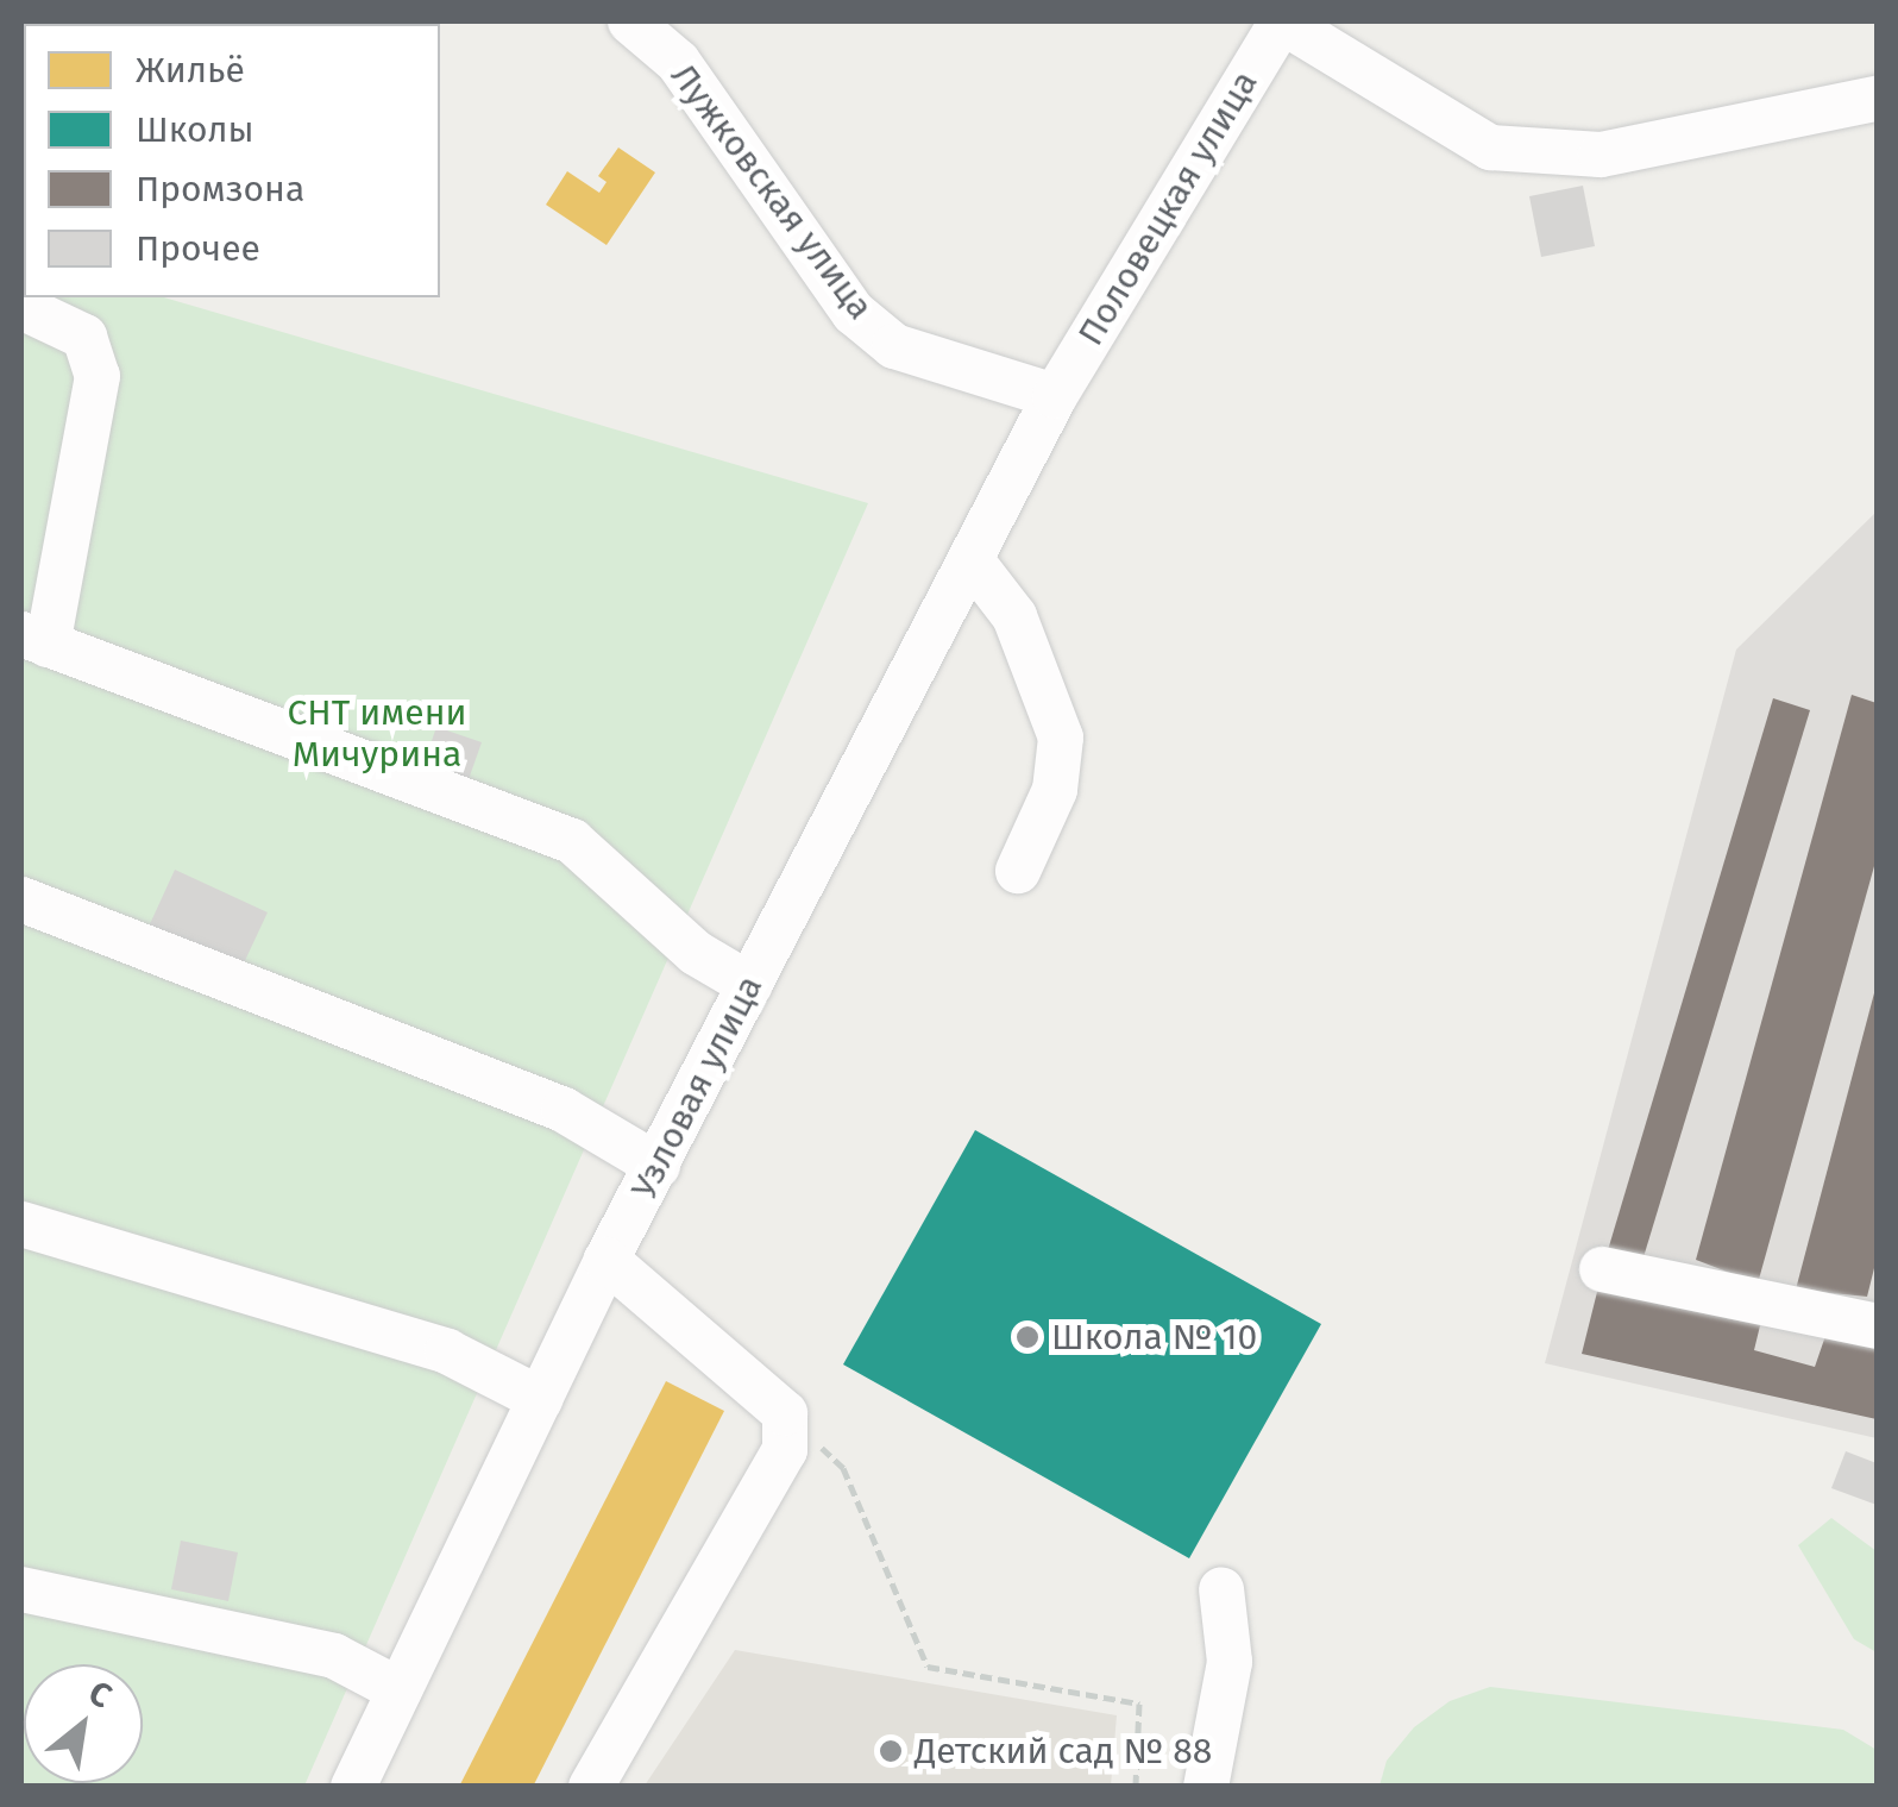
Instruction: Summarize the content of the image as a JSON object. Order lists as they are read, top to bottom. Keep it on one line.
{"streets":{"street":["Лужковская улица","Половецкая улица","Узловая улица"]},"crossings":[["Лужковская улица","Половецкая улица"],["Лужковская улица","Узловая улица"],["Половецкая улица","Узловая улица"]],"parks":["СНТ имени Мичурина"],"places":["Школа № 10","Детский сад № 88"],"legend":["Жильё","Школы","Промзона","Прочее"],"north":"top right"}
